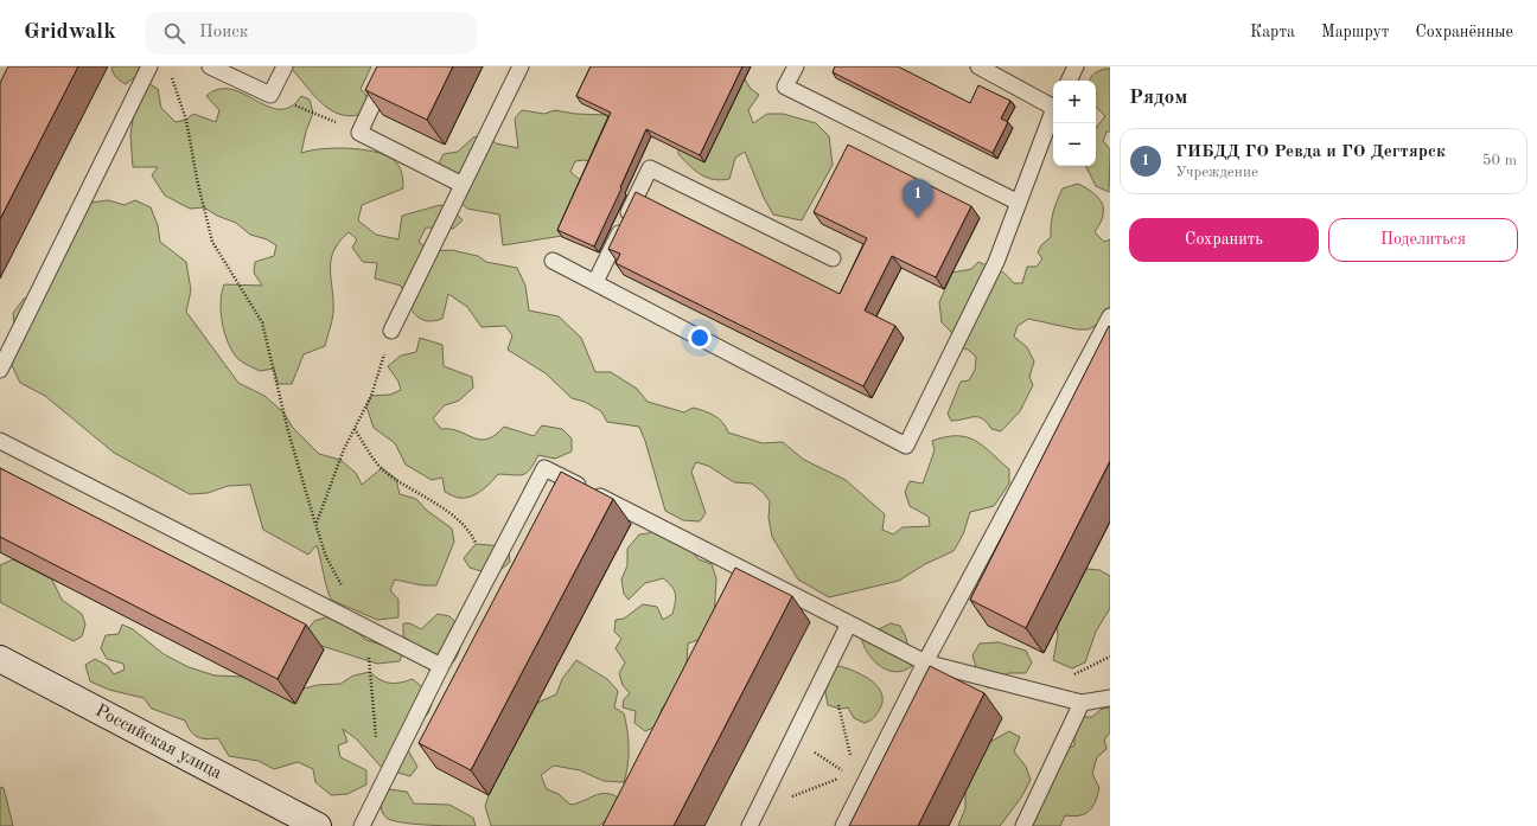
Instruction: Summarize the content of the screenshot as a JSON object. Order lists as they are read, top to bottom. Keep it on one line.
{"streets":{"main road":["Российская улица"]},"page":{"header":"Gridwalk","search":"Поиск","nav":["Карта","Маршрут","Сохранённые"],"heading":"Рядом","map_buttons":["+","−"],"list":[{"mark":"1","name":"ГИБДД ГО Ревда и ГО Дегтярск","note":"Учреждение","value":"50 m"}],"pins":"1","buttons":["Сохранить","Поделиться"]}}
